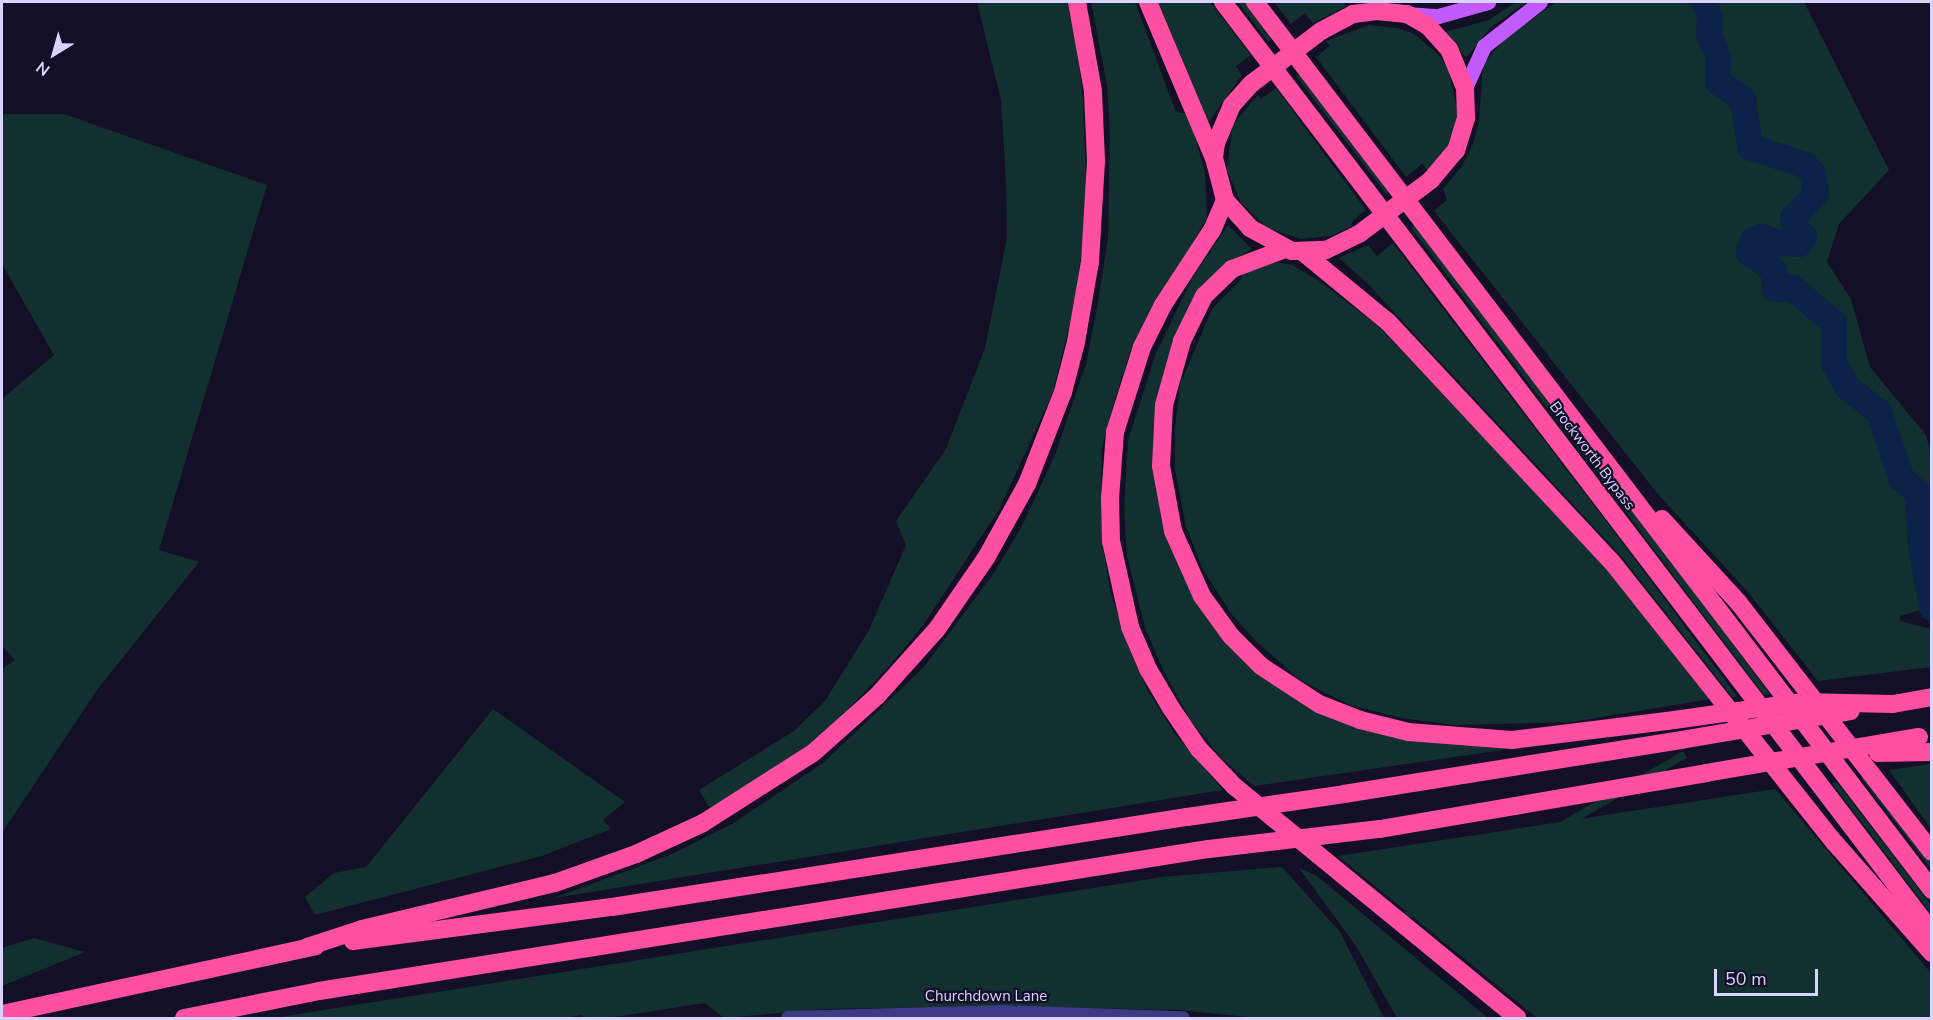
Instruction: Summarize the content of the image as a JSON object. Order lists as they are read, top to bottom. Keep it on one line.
{"streets":{"highway":["Brockworth Bypass"],"street":["Churchdown Lane"]},"scale_bar":"50 m","north":"bottom left"}
